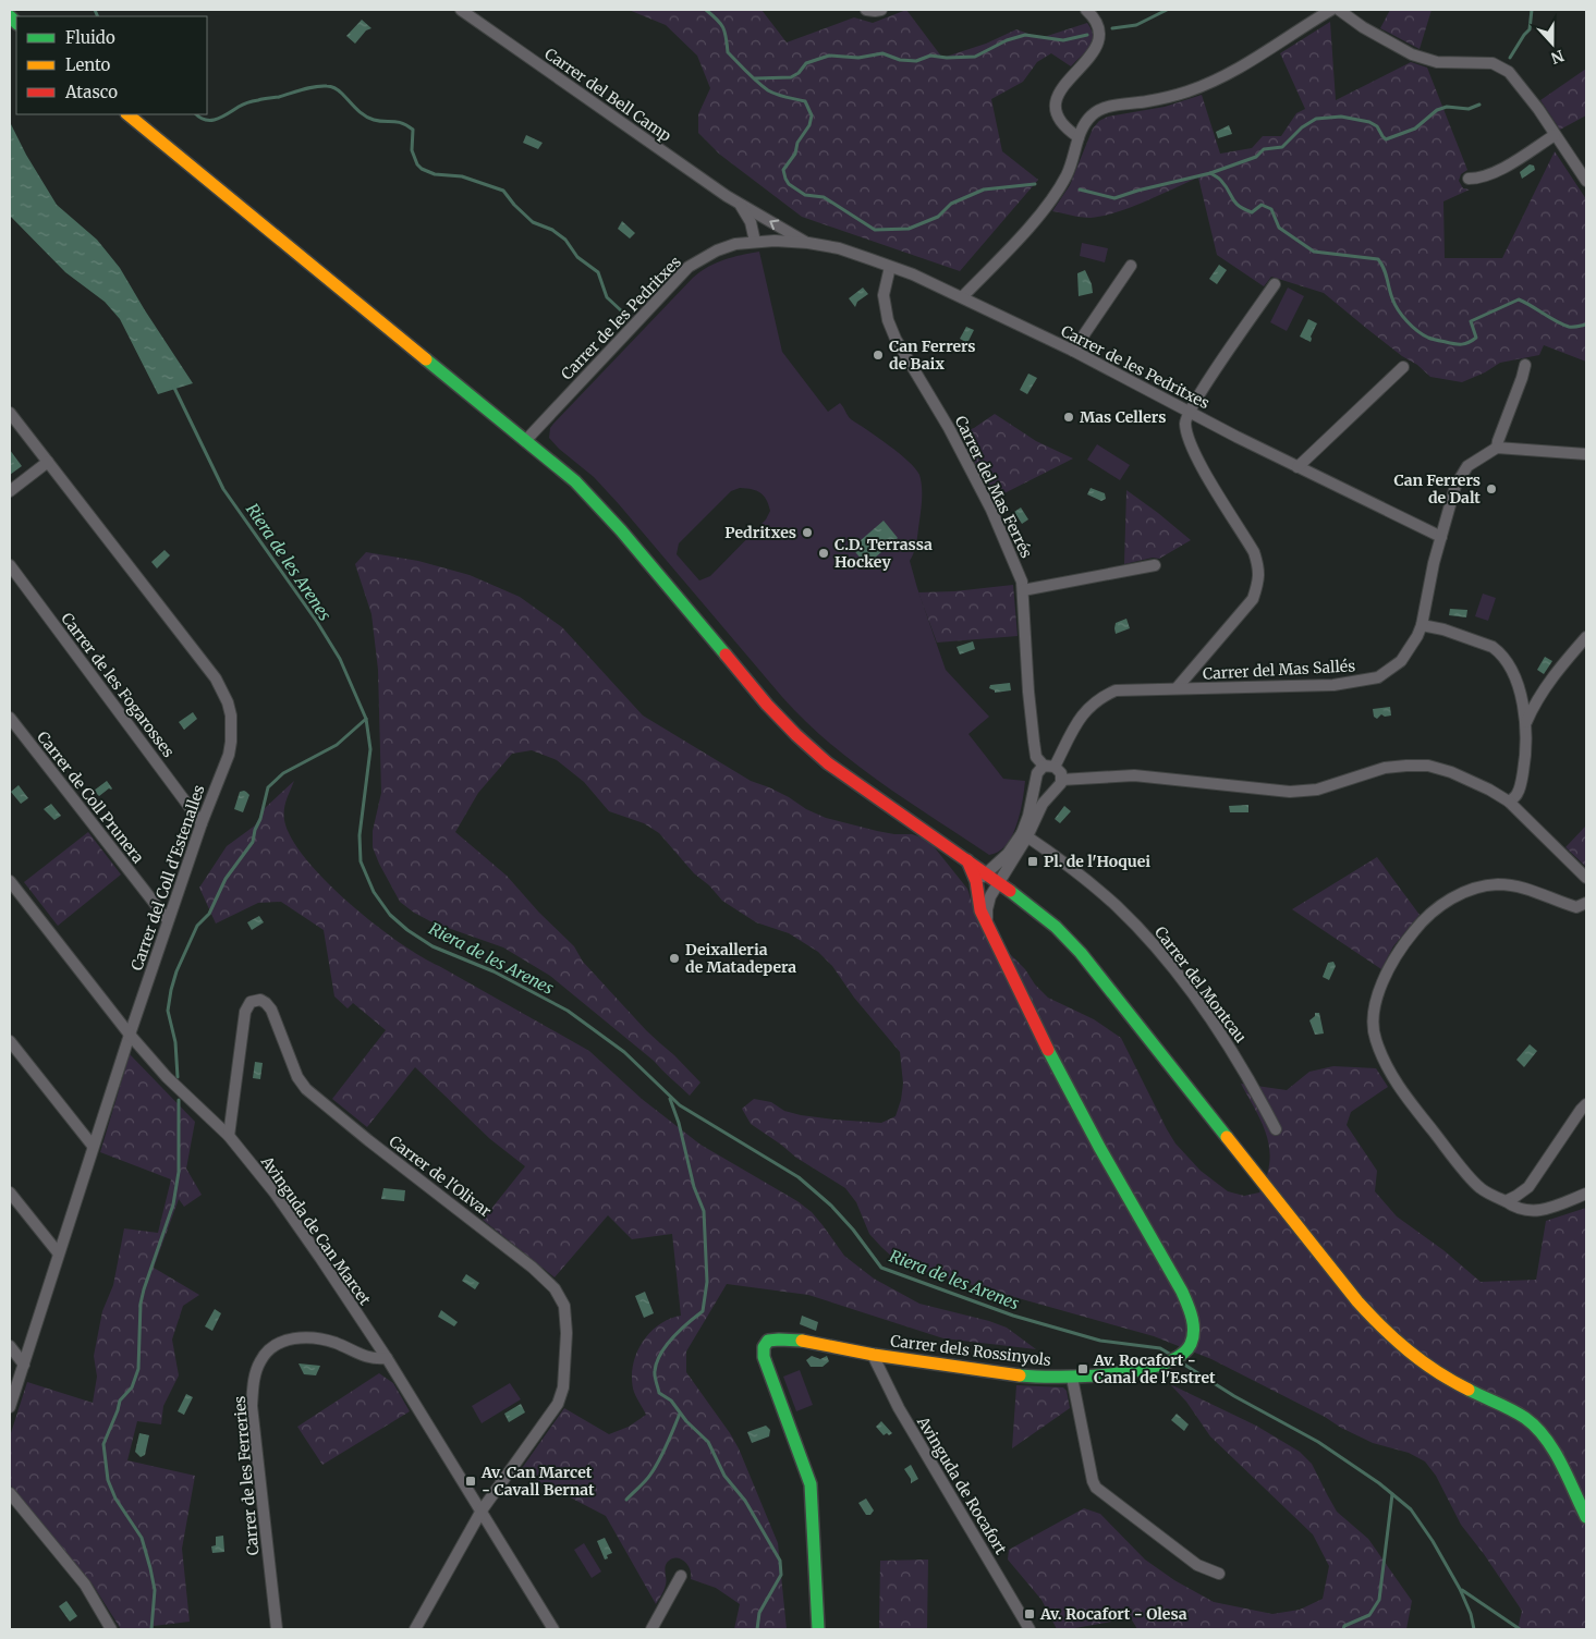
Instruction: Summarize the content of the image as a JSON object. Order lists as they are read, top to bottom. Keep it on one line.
{"streets":{"street":["Carrer del Bell Camp","Carrer de les Pedritxes","Carrer del Mas Ferrés","Carrer del Mas Sallés","Carrer de les Fogarosses","Carrer de Coll Prunera","Carrer del Coll d'Estenalles","Carrer del Montcau","Carrer de l'Olivar","Avinguda de Can Marcet","Carrer dels Rossinyols","Carrer de les Ferreries","Avinguda de Rocafort"]},"crossings":[["Carrer del Bell Camp","Carrer de les Pedritxes"],["Carrer de les Pedritxes","Carrer del Mas Ferrés"],["Carrer de les Pedritxes","Carrer del Mas Sallés"],["Carrer del Mas Ferrés","Carrer del Mas Sallés"],["Carrer de les Fogarosses","Carrer del Coll d'Estenalles"],["Carrer de Coll Prunera","Carrer del Coll d'Estenalles"],["Carrer del Coll d'Estenalles","Avinguda de Can Marcet"],["Carrer de l'Olivar","Avinguda de Can Marcet"],["Avinguda de Can Marcet","Carrer de les Ferreries"],["Carrer dels Rossinyols","Avinguda de Rocafort"]],"water":["Riera de les Arenes"],"places":{"other":["Can Ferrers de Baix","Mas Cellers","Can Ferrers de Dalt","Pedritxes","C.D. Terrassa Hockey","Deixalleria de Matadepera"],"transit":["Pl. de l'Hoquei","Av. Rocafort - Canal de l'Estret","Av. Can Marcet - Cavall Bernat","Av. Rocafort - Olesa"]},"legend":["Fluido","Lento","Atasco"],"north":"bottom"}
